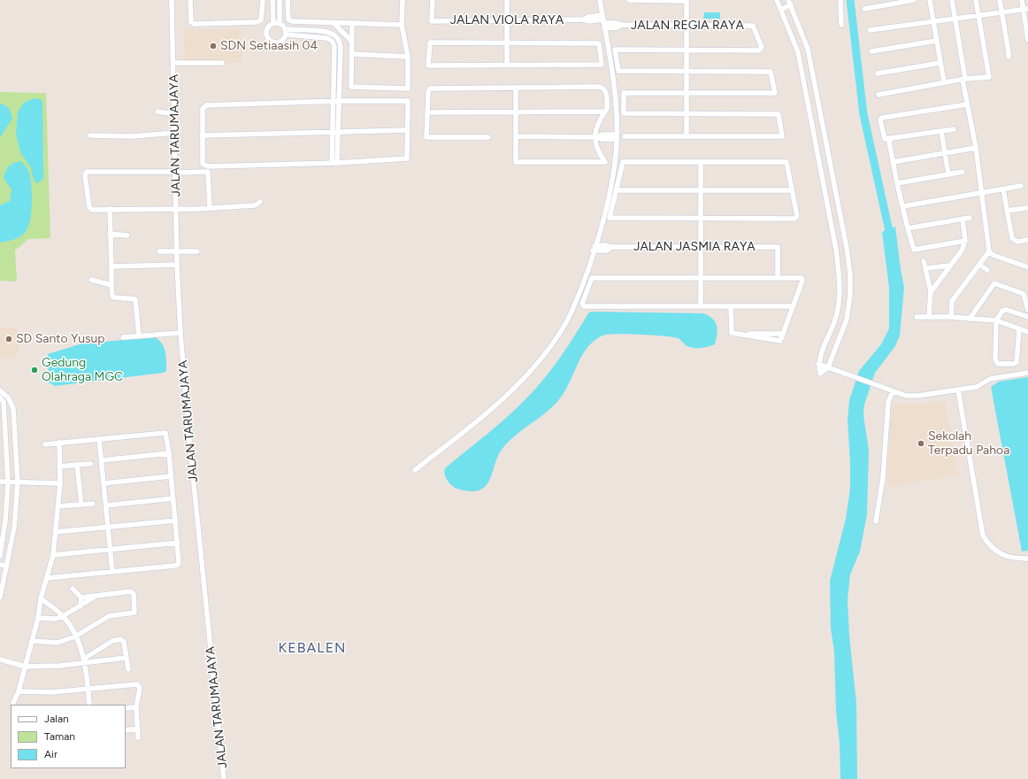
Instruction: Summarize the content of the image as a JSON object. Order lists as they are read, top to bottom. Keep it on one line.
{"streets":{"street":["JALAN VIOLA RAYA","JALAN REGIA RAYA","JALAN TARUMAJAYA","JALAN JASMIA RAYA"]},"crossings":[["JALAN VIOLA RAYA","JALAN REGIA RAYA"]],"districts":["KEBALEN"],"places":["SDN Setiaasih 04","SD Santo Yusup","Gedung Olahraga MGC","Sekolah Terpadu Pahoa"],"legend":["Jalan","Taman","Air"]}
